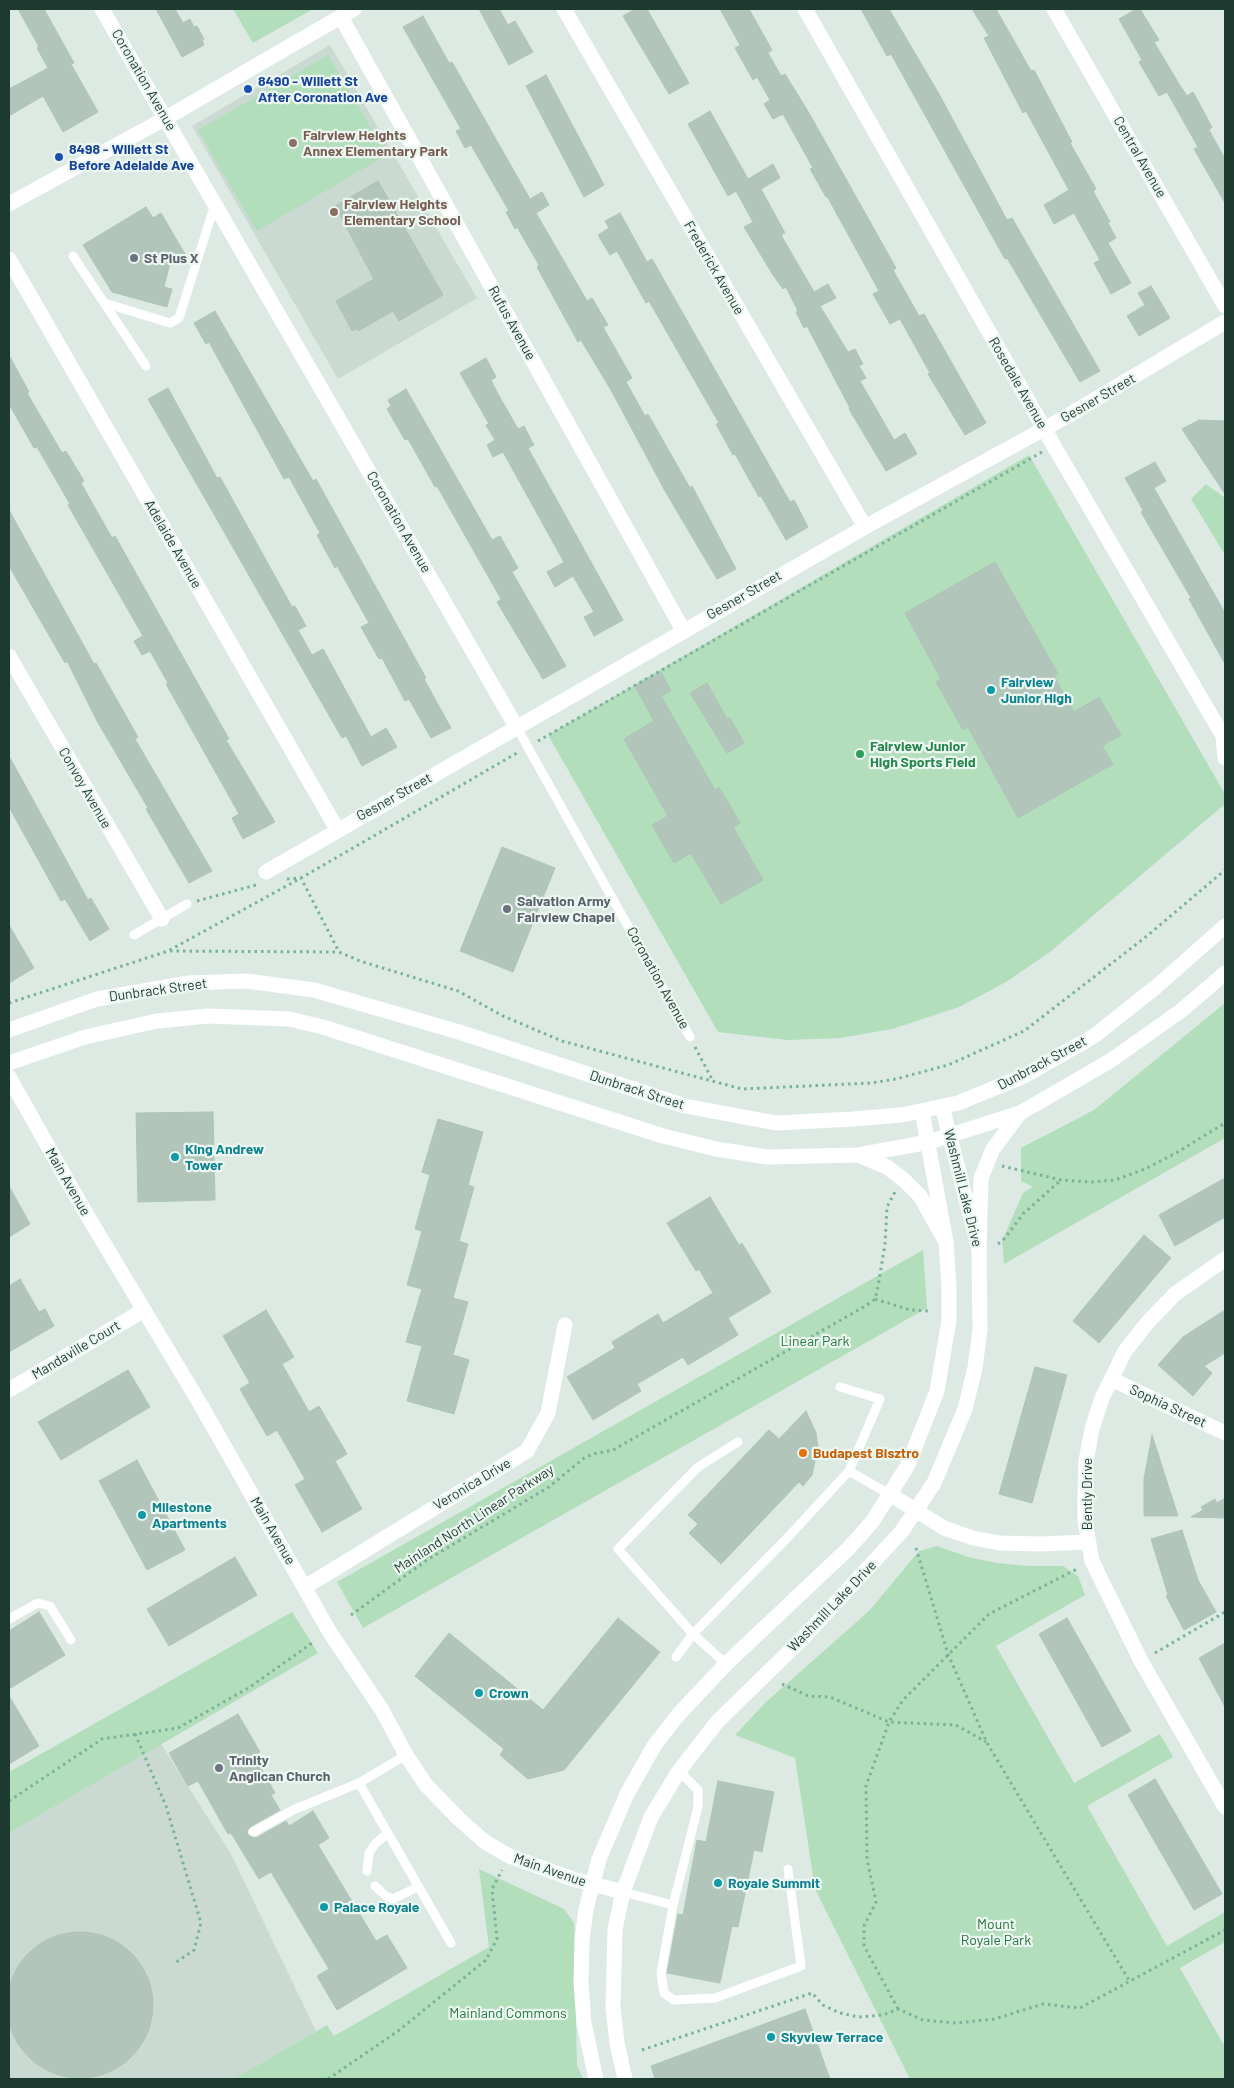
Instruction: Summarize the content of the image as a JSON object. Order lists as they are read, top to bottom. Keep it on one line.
{"streets":{"street":["Coronation Avenue","Central Avenue","Frederick Avenue","Rufus Avenue","Rosedale Avenue","Gesner Street","Adelaide Avenue","Convoy Avenue","Dunbrack Street","Main Avenue","Washmill Lake Drive","Mandaville Court","Sophia Street","Veronica Drive","Bently Drive"],"path":["Mainland North Linear Parkway"]},"crossings":[["Coronation Avenue","Gesner Street"],["Frederick Avenue","Gesner Street"],["Rufus Avenue","Gesner Street"],["Rosedale Avenue","Gesner Street"],["Gesner Street","Adelaide Avenue"],["Dunbrack Street","Washmill Lake Drive"],["Main Avenue","Washmill Lake Drive"],["Main Avenue","Mandaville Court"],["Main Avenue","Veronica Drive"],["Sophia Street","Bently Drive"]],"parks":["Linear Park","Mount Royale Park","Mainland Commons"],"places":["8490 - Willett St After Coronation Ave","Fairview Heights Annex Elementary Park","8498 - Willett St Before Adelaide Ave","Fairview Heights Elementary School","St Pius X","Fairview Junior High","Fairview Junior High Sports Field","Salvation Army Fairview Chapel","King Andrew Tower","Budapest Bisztro","Milestone Apartments","Crown","Trinity Anglican Church","Royale Summit","Palace Royale","Skyview Terrace"]}
